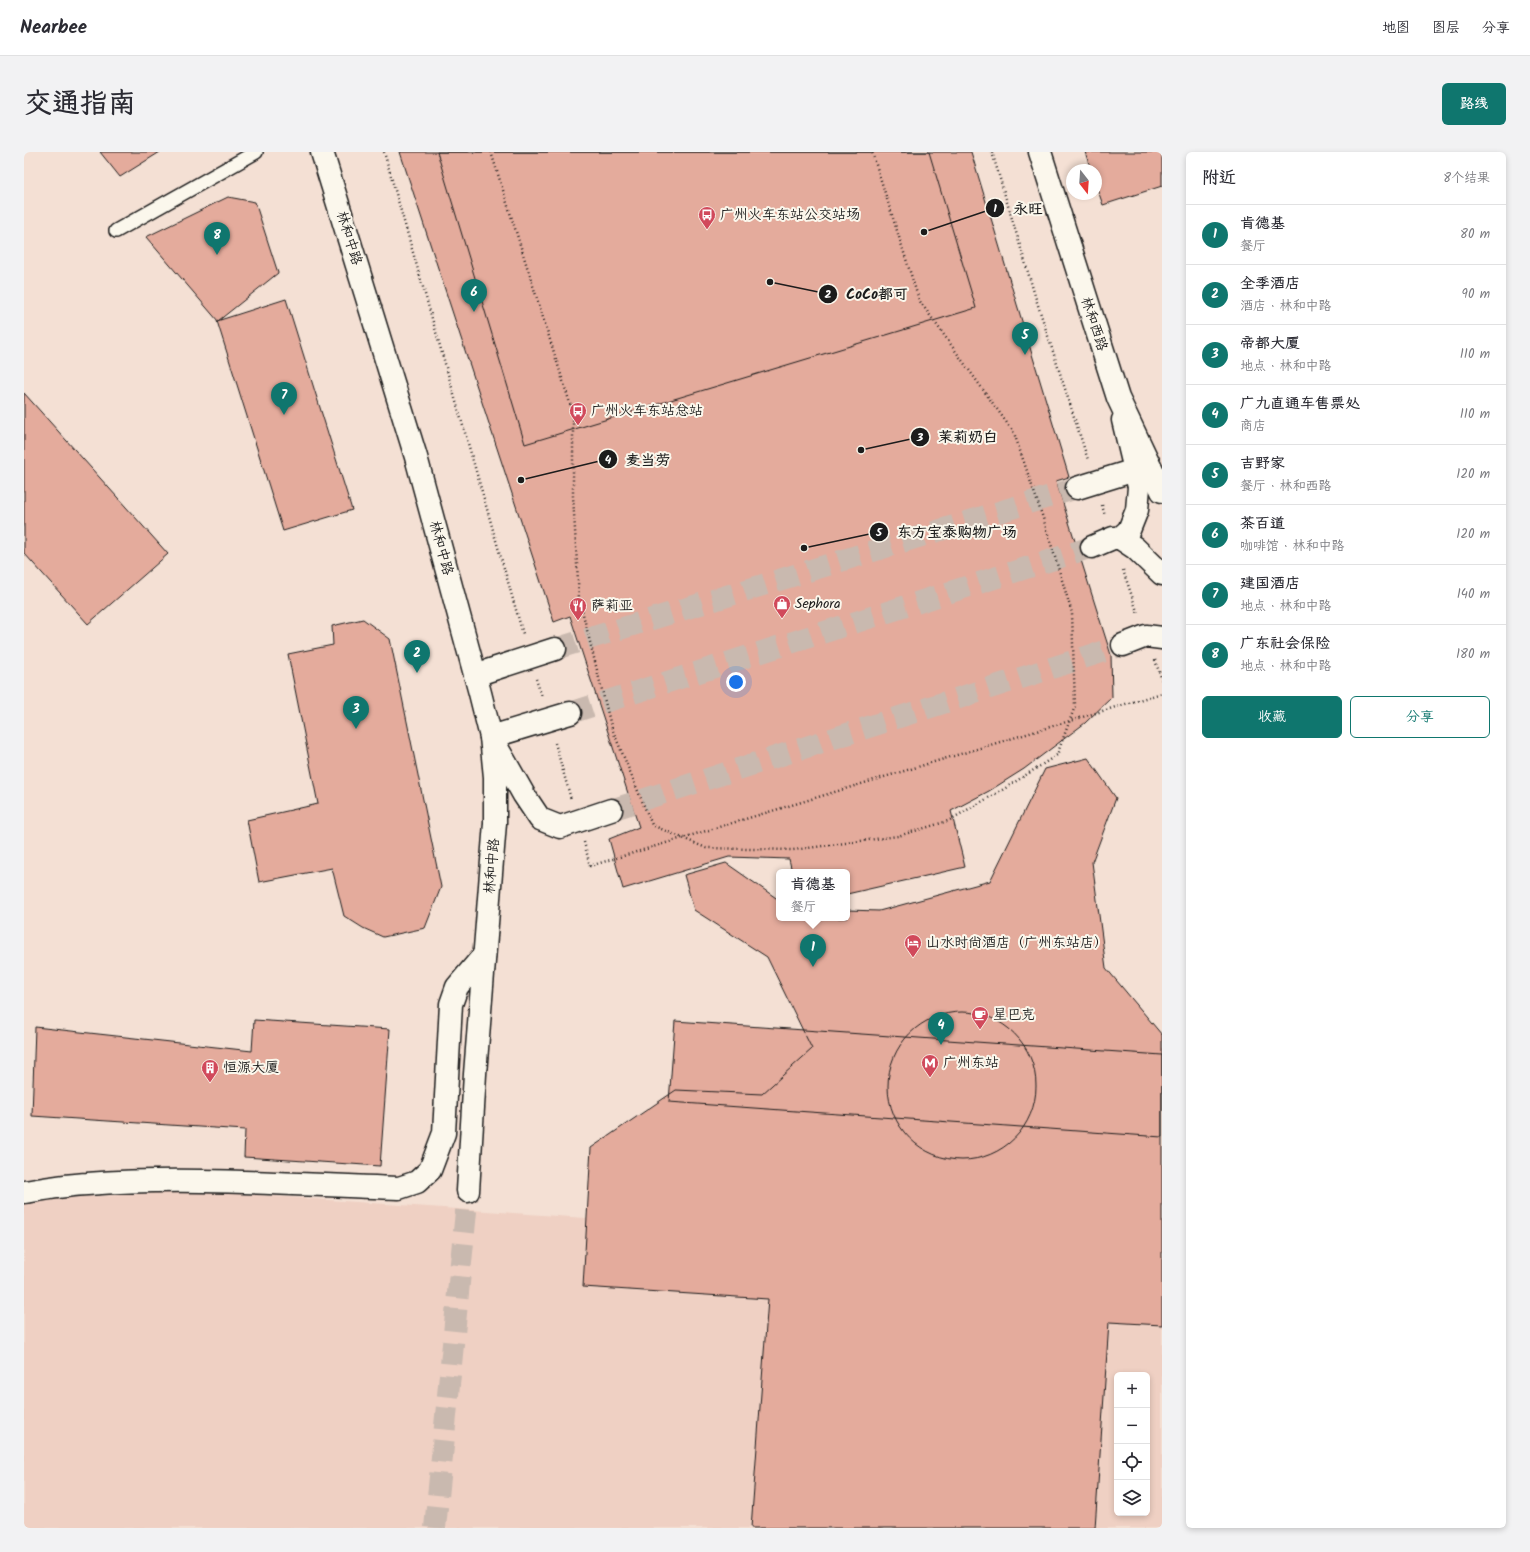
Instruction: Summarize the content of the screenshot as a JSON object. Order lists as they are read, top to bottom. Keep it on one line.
{"streets":{"main road":["林和中路","林和西路"]},"places":{"bus stop":["广州火车东站公交站场","广州火车东站总站"],"other":["永旺","CoCo都可","茉莉奶白","麦当劳","东方宝泰购物广场"],"shop":["Sephora"],"restaurant":["萨莉亚"],"hotel":["山水时尚酒店（广州东站店）"],"cafe":["星巴克"],"metro station":["广州东站"],"building":["恒源大厦"]},"north":"bottom","page":{"header":"Nearbee","nav":["地图","图层","分享"],"title":"交通指南","buttons":["路线",["收藏","分享"]],"heading":["附近","8个结果"],"list":[{"mark":"1","name":"肯德基","note":"餐厅","value":"80 m"},{"mark":"2","name":"全季酒店","note":"酒店 · 林和中路","value":"90 m"},{"mark":"3","name":"帝都大厦","note":"地点 · 林和中路","value":"110 m"},{"mark":"4","name":"广九直通车售票处","note":"商店","value":"110 m"},{"mark":"5","name":"吉野家","note":"餐厅 · 林和西路","value":"120 m"},{"mark":"6","name":"茶百道","note":"咖啡馆 · 林和中路","value":"120 m"},{"mark":"7","name":"建国酒店","note":"地点 · 林和中路","value":"140 m"},{"mark":"8","name":"广东社会保险","note":"地点 · 林和中路","value":"180 m"}],"pins":["8","6","5","7","2","3","1","4"],"popup":["肯德基","餐厅"],"map_buttons":["+","−"]}}
